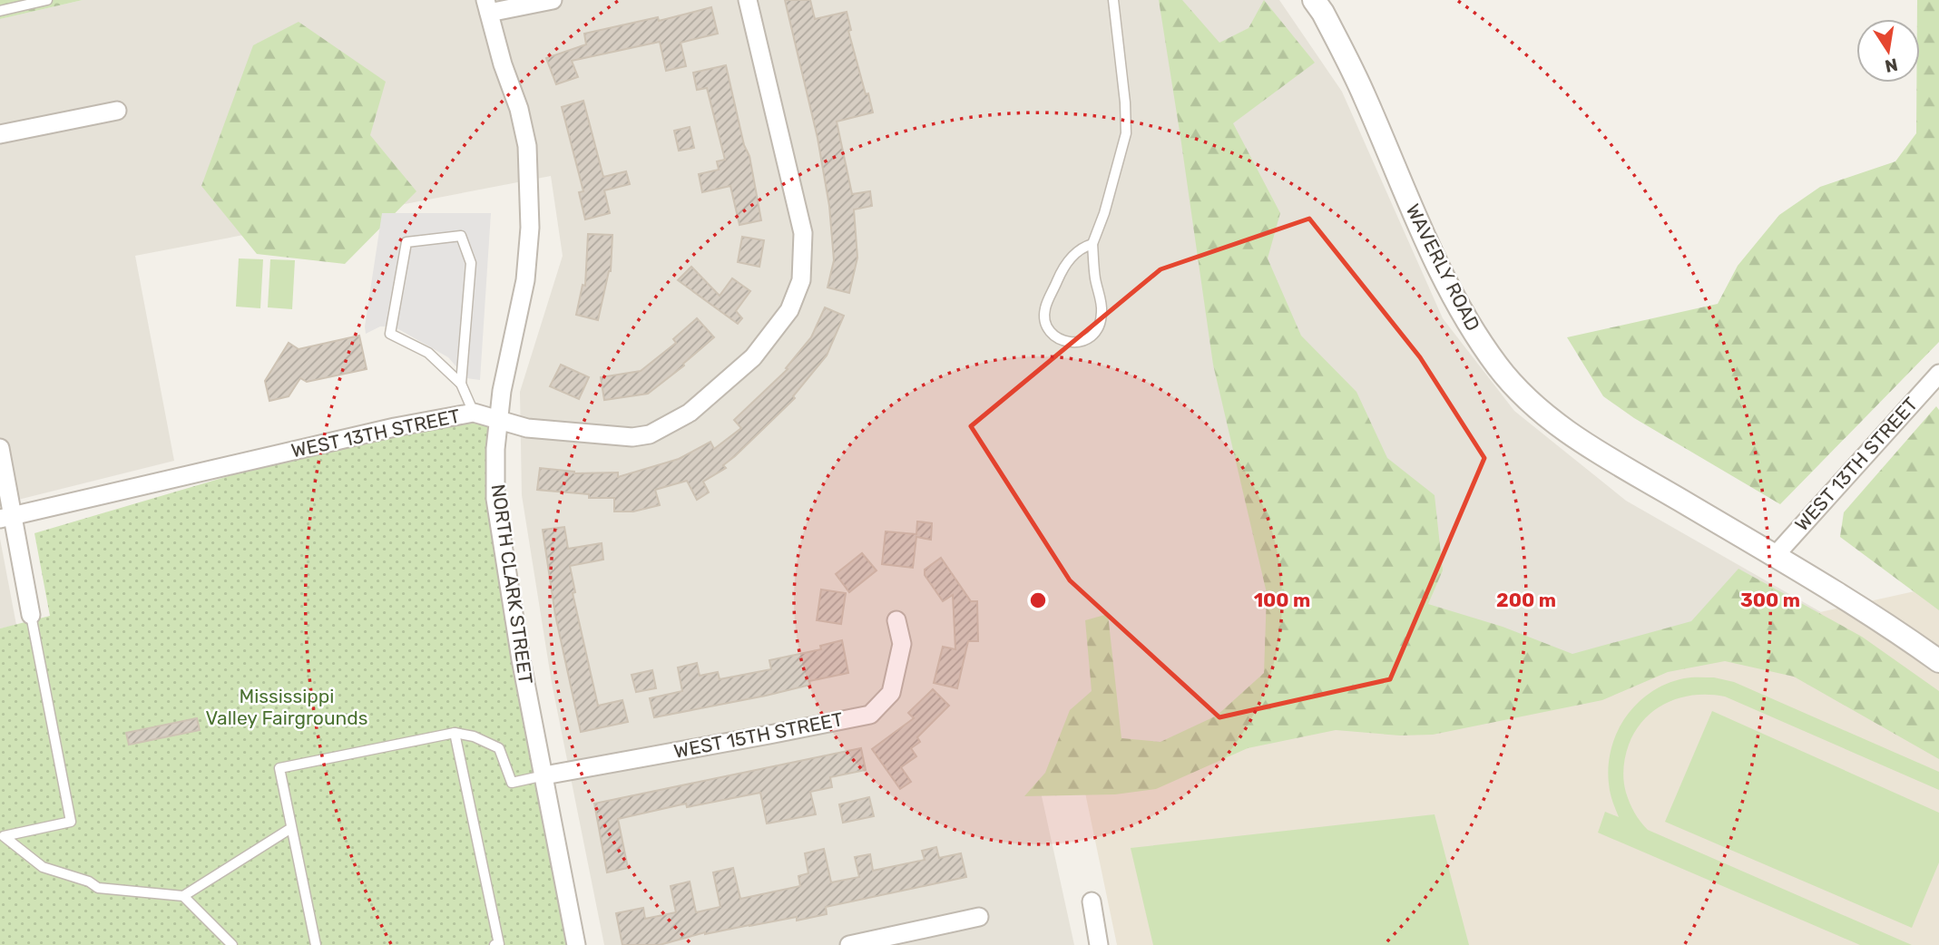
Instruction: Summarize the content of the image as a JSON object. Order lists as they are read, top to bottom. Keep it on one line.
{"streets":{"street":["WAVERLY ROAD","WEST 13TH STREET","NORTH CLARK STREET","WEST 15TH STREET"]},"crossings":[["WAVERLY ROAD","WEST 13TH STREET"],["WEST 13TH STREET","NORTH CLARK STREET"],["NORTH CLARK STREET","WEST 15TH STREET"]],"parks":["Mississippi Valley Fairgrounds"],"north":"bottom","rings":["100 m","200 m","300 m"]}
